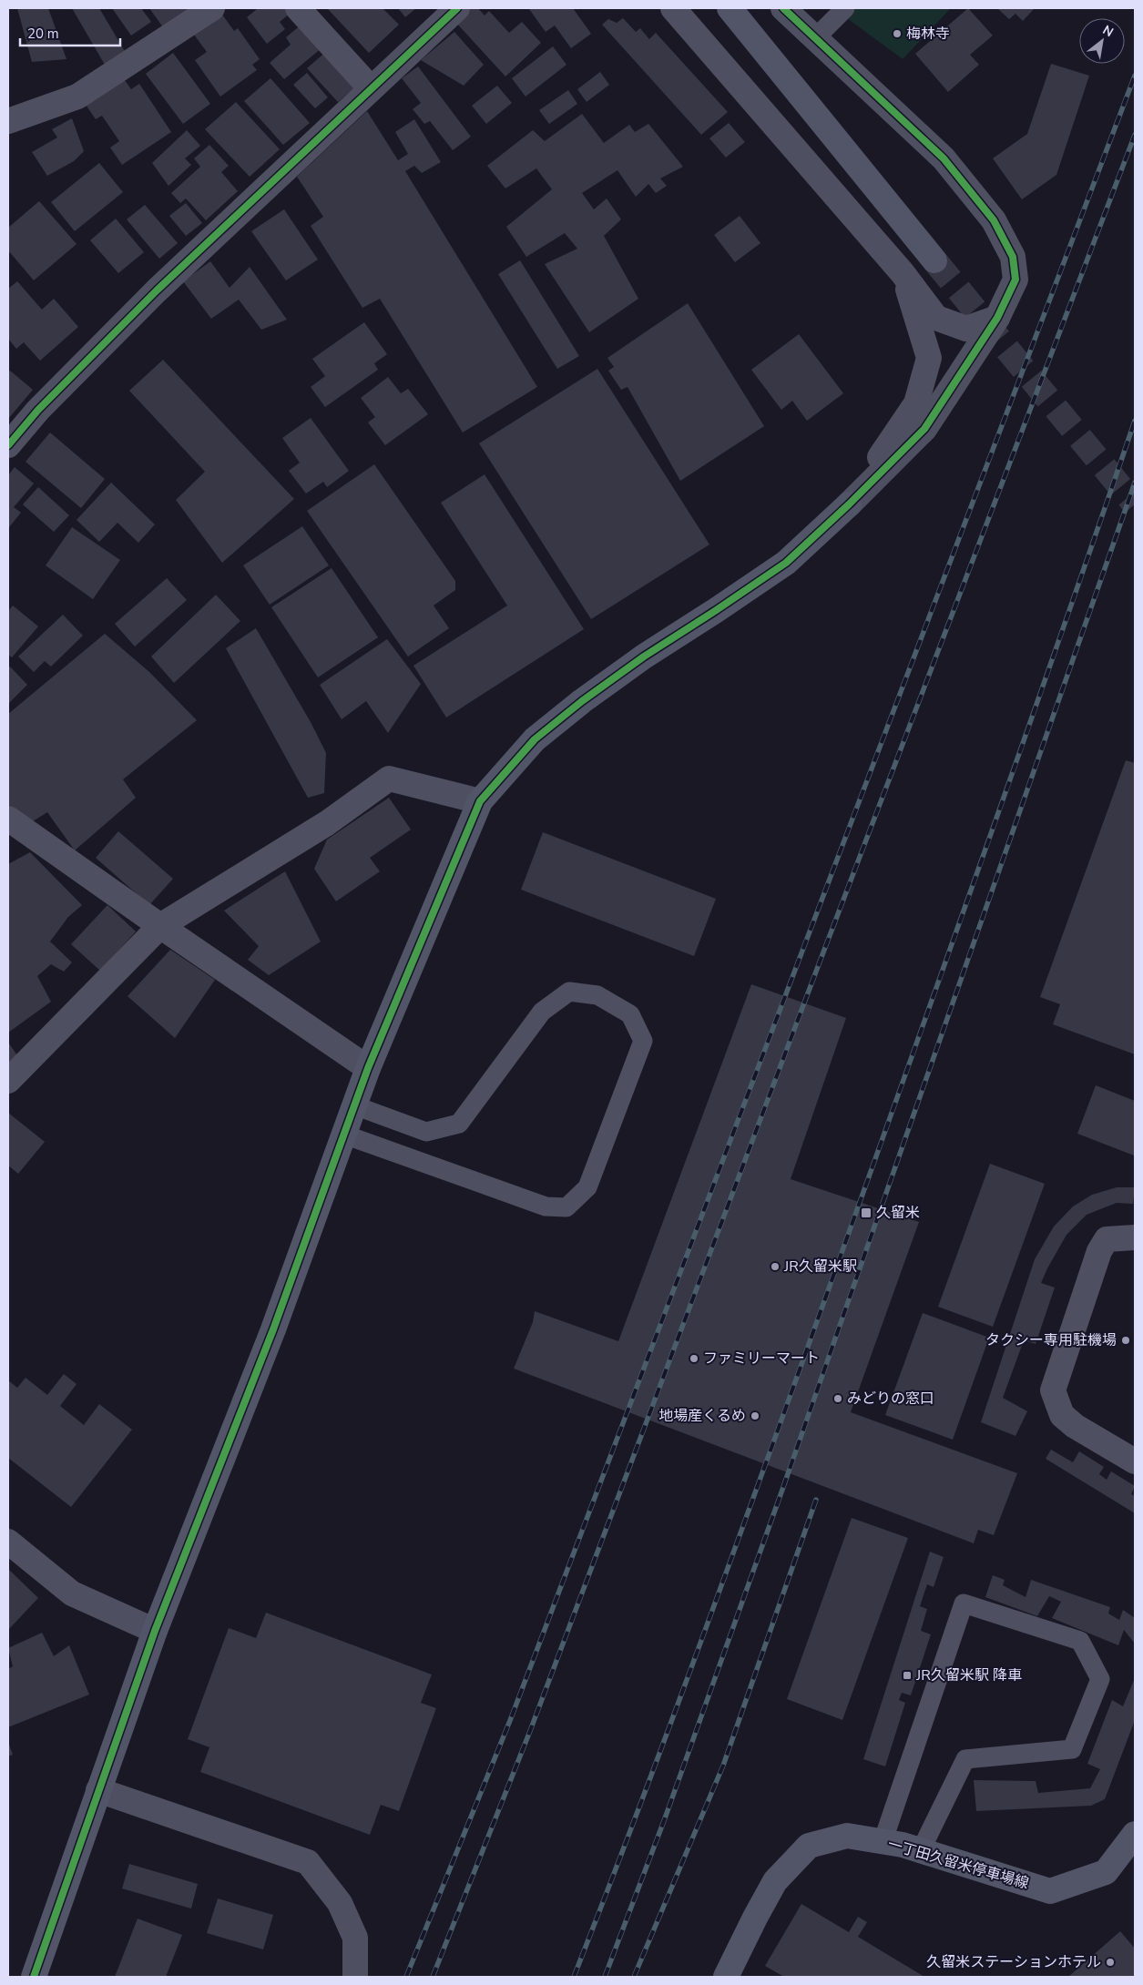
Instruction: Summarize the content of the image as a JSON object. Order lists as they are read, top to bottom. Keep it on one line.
{"streets":{"street":["一丁田久留米停車場線"]},"places":{"other":["梅林寺","JR久留米駅","タクシー専用駐機場","ファミリーマート","みどりの窓口","地場産くるめ","久留米ステーションホテル"],"transit":["久留米","JR久留米駅 降車"]},"scale_bar":"20 m","north":"top right"}
